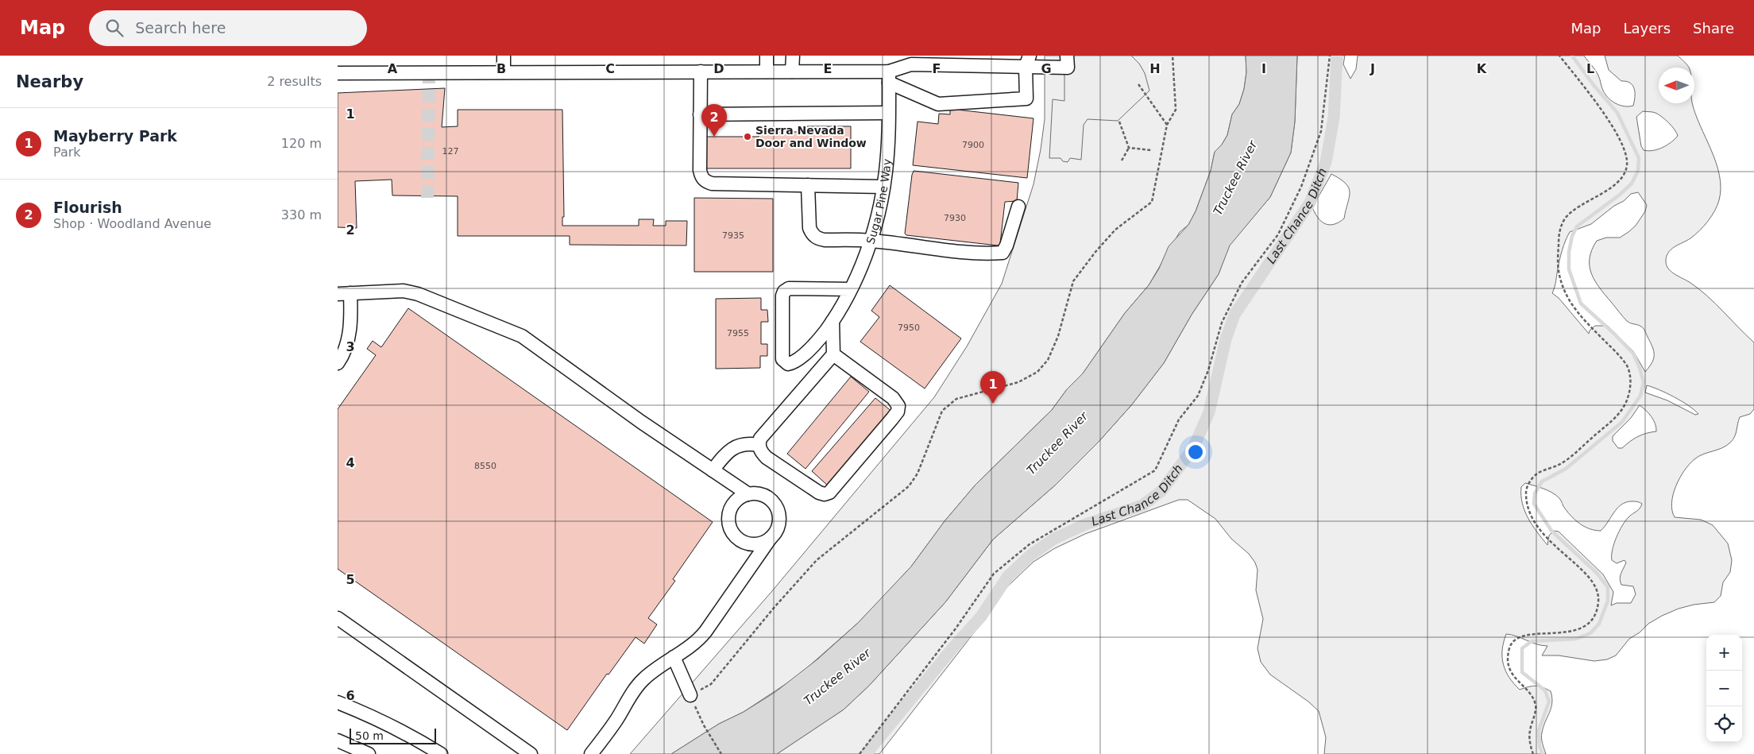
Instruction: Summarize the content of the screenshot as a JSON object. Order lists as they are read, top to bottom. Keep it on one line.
{"streets":{"street":["Sugar Pine Way"]},"water":["Truckee River","Last Chance Ditch"],"places":["Sierra Nevada Door and Window"],"house_numbers":["7900","127","7930","7935","7950","7955","8550"],"scale_bar":"50 m","north":"left","page":{"header":"Map","search":"Search here","nav":["Map","Layers","Share"],"heading":["Nearby","2 results"],"pins":["2","1"],"list":[{"mark":"1","name":"Mayberry Park","note":"Park","value":"120 m"},{"mark":"2","name":"Flourish","note":"Shop · Woodland Avenue","value":"330 m"}],"map_buttons":["+","−"],"scale":"50 m"},"grid":{"columns":["A","B","C","D","E","F","G","H","I","J","K","L"],"rows":["1","2","3","4","5","6"]}}
